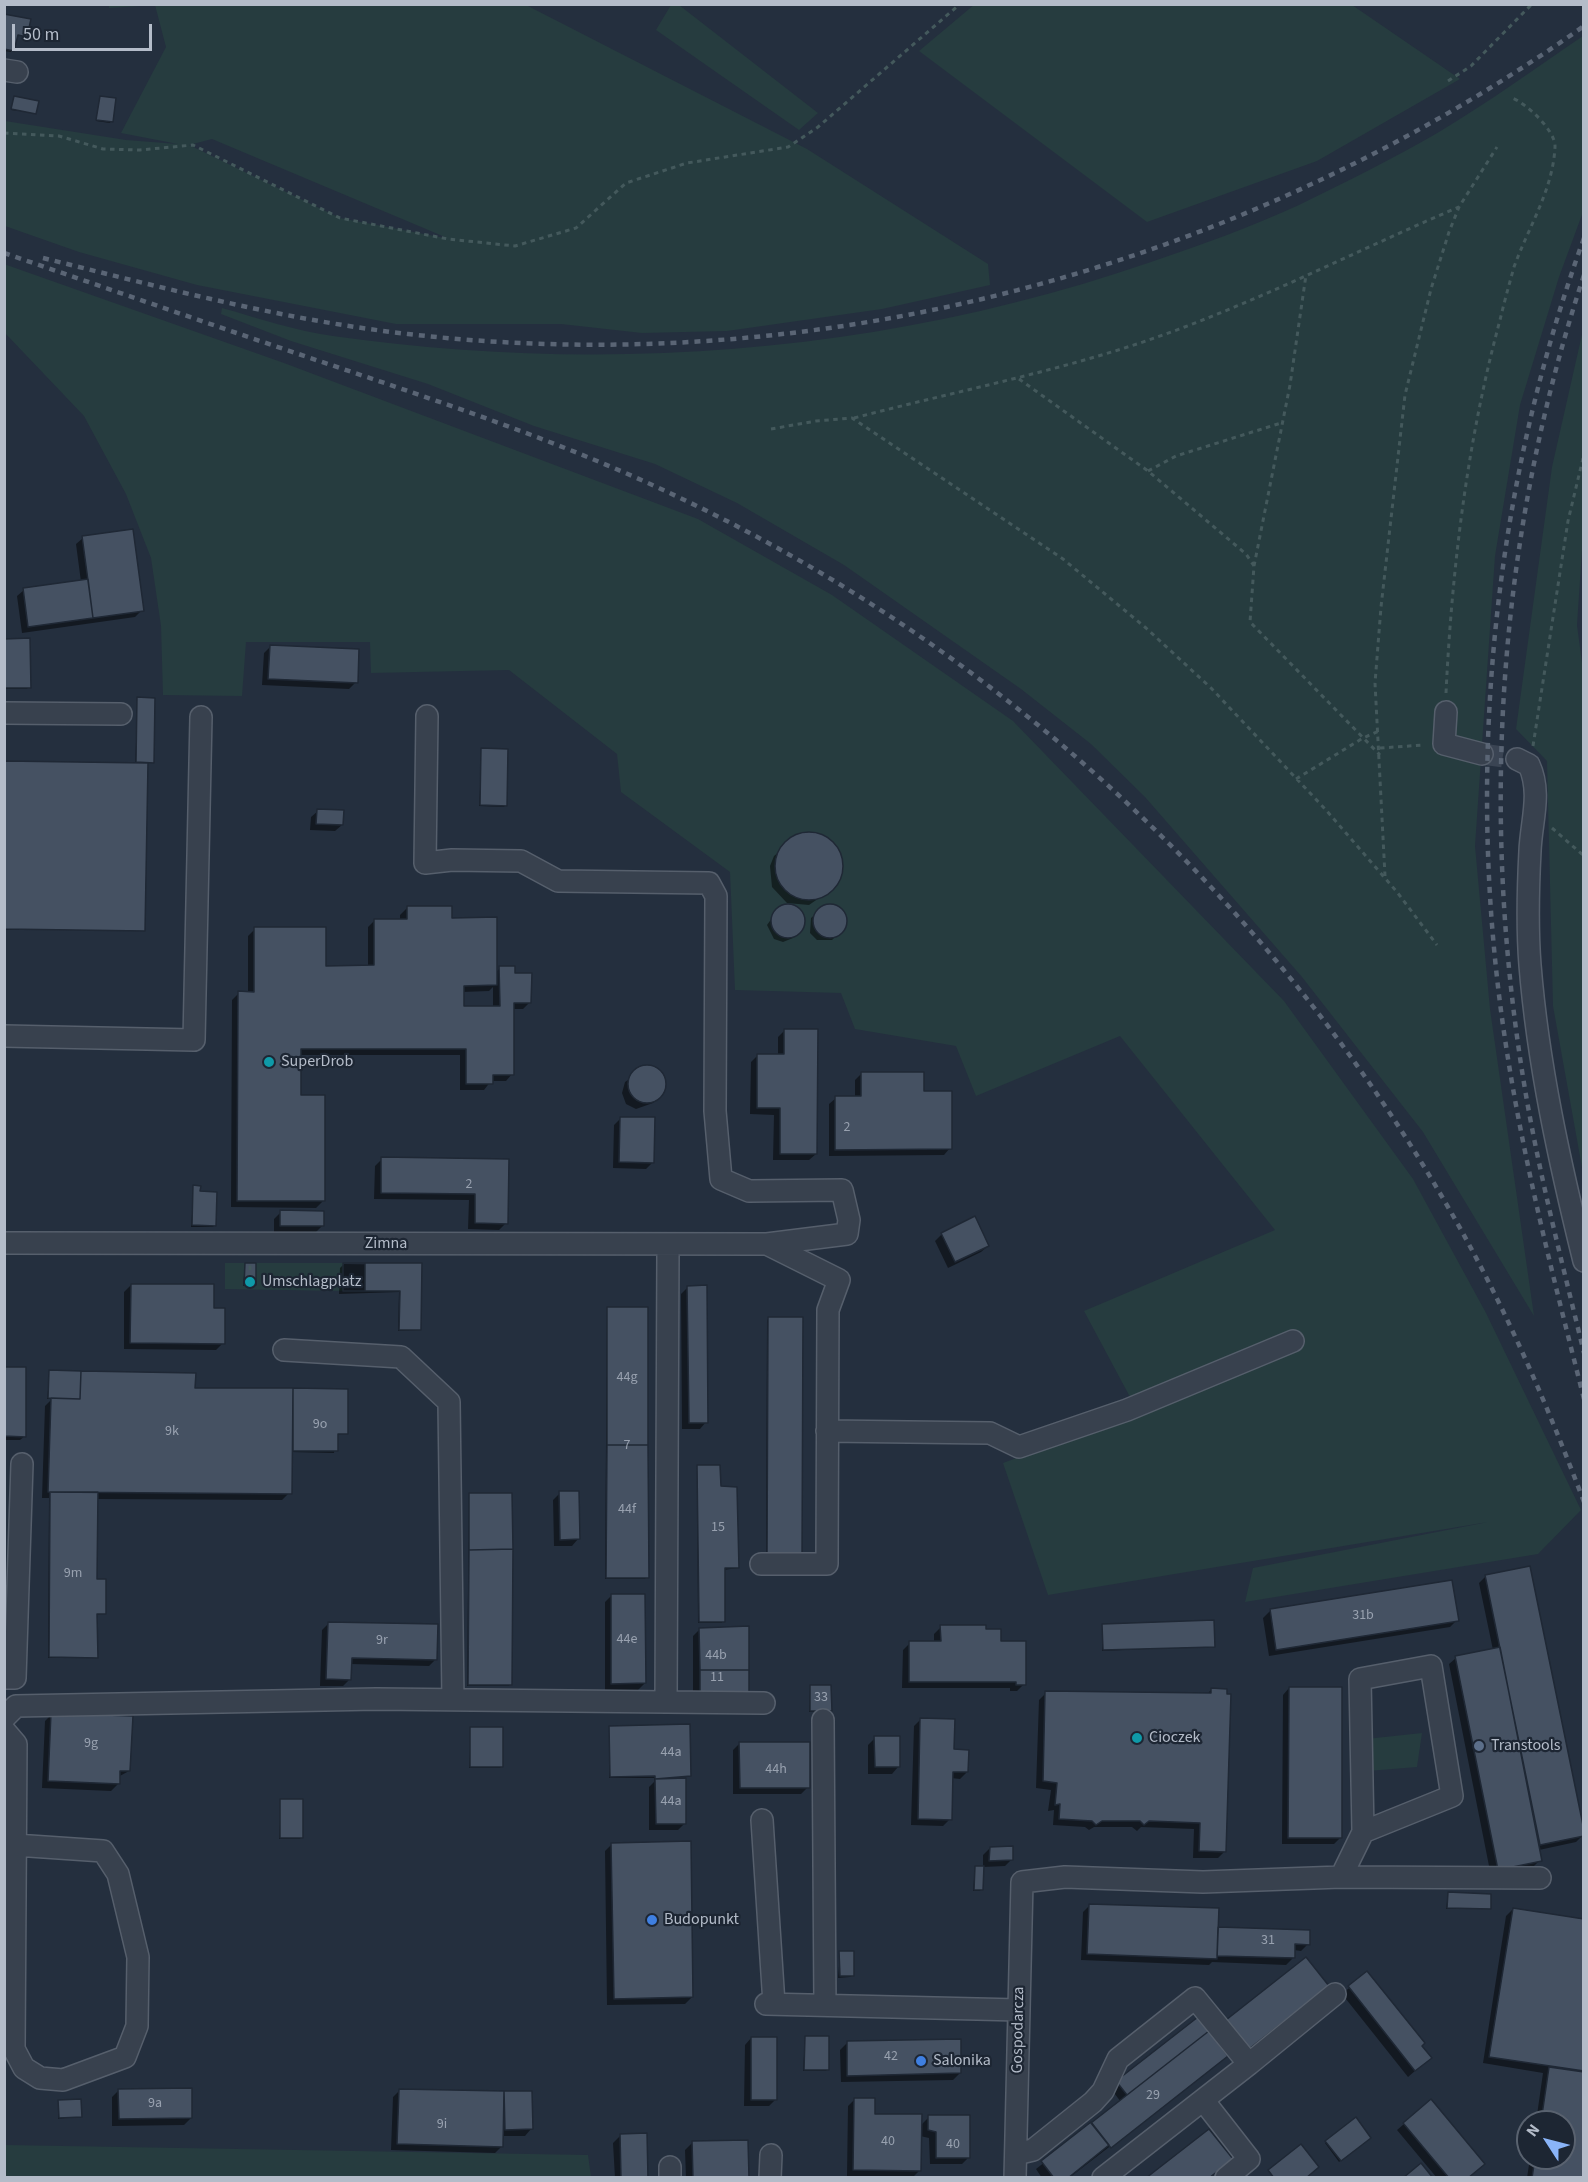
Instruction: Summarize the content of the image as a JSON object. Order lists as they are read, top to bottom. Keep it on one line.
{"streets":{"street":["Zimna","Gospodarcza"]},"places":["SuperDrob","Umschlagplatz","Cioczek","Transtools","Budopunkt","Salonika"],"house_numbers":["2","2","44g","9o","9k","7","44f","15","9m","31b","44e","9r","44b","11","33","9g","44a","44h","44a","31","42","29","9a","9i","40","40"],"scale_bar":"50 m","north":"top left"}
